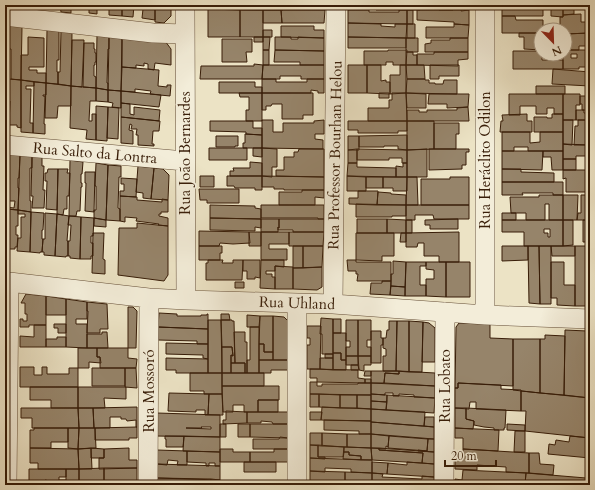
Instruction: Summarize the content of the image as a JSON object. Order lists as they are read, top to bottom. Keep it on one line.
{"streets":{"street":["Rua Salto da Lontra","Rua João Bernardes","Rua Professor Bourhan Helou","Rua Heráclito Odilon","Rua Uhland","Rua Lobato","Rua Mossoró"]},"crossings":[["Rua Salto da Lontra","Rua João Bernardes"],["Rua João Bernardes","Rua Uhland"],["Rua Professor Bourhan Helou","Rua Uhland"],["Rua Heráclito Odilon","Rua Uhland"],["Rua Uhland","Rua Lobato"],["Rua Uhland","Rua Mossoró"]],"scale_bar":"20 m","north":"bottom right"}
